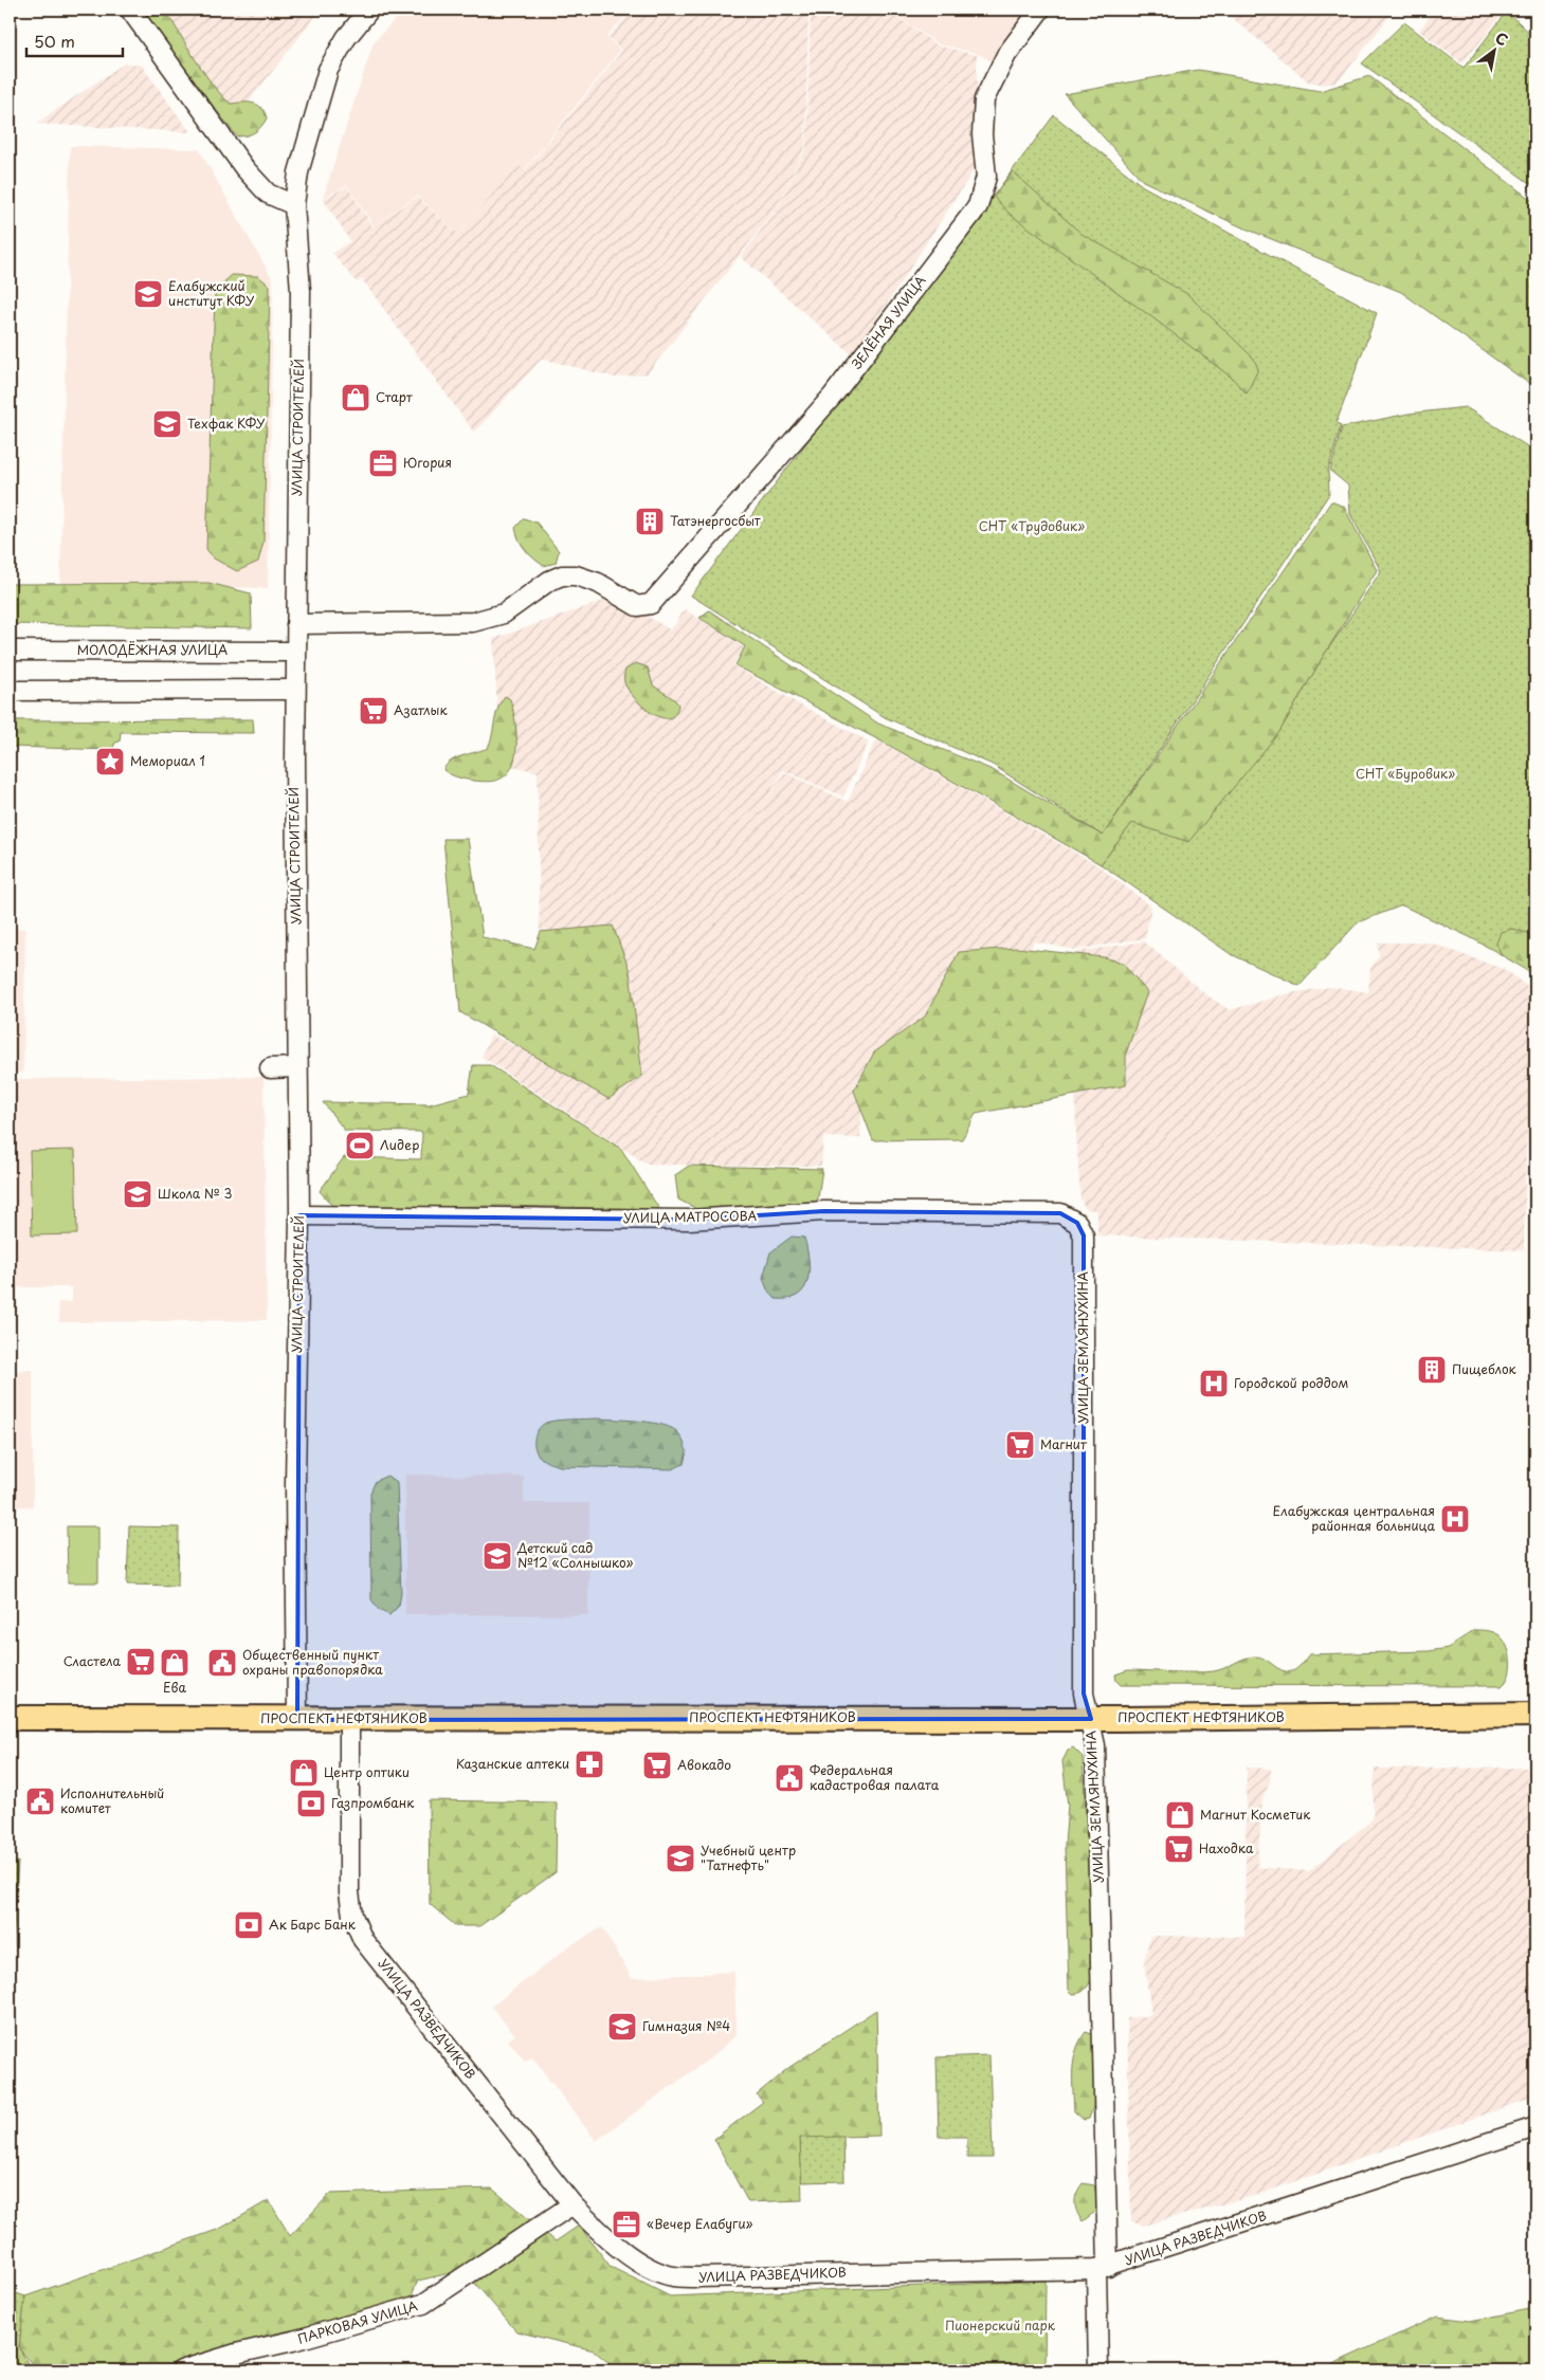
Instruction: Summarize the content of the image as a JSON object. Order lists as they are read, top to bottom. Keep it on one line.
{"streets":{"main road":["ПРОСПЕКТ НЕФТЯНИКОВ"],"street":["ЗЕЛЁНАЯ УЛИЦА","УЛИЦА СТРОИТЕЛЕЙ","МОЛОДЁЖНАЯ УЛИЦА","УЛИЦА МАТРОСОВА","УЛИЦА ЗЕМЛЯНУХИНА","УЛИЦА РАЗВЕДЧИКОВ","ПАРКОВАЯ УЛИЦА"]},"crossings":[["ЗЕЛЁНАЯ УЛИЦА","УЛИЦА СТРОИТЕЛЕЙ"],["УЛИЦА СТРОИТЕЛЕЙ","МОЛОДЁЖНАЯ УЛИЦА"],["УЛИЦА СТРОИТЕЛЕЙ","УЛИЦА МАТРОСОВА"],["УЛИЦА СТРОИТЕЛЕЙ","ПРОСПЕКТ НЕФТЯНИКОВ"],["УЛИЦА МАТРОСОВА","УЛИЦА ЗЕМЛЯНУХИНА"],["УЛИЦА ЗЕМЛЯНУХИНА","ПРОСПЕКТ НЕФТЯНИКОВ"],["УЛИЦА ЗЕМЛЯНУХИНА","УЛИЦА РАЗВЕДЧИКОВ"],["ПРОСПЕКТ НЕФТЯНИКОВ","УЛИЦА РАЗВЕДЧИКОВ"],["УЛИЦА РАЗВЕДЧИКОВ","ПАРКОВАЯ УЛИЦА"]],"parks":["СНТ «Трудовик»","СНТ «Буровик»","Пионерский парк"],"places":{"school or university":["Елабужский институт КФУ","Техфак КФУ","Школа № 3","Детский сад №12 «Солнышко»","Учебный центр \"Татнефть\"","Гимназия №4"],"shop":["Старт","Ева","Центр оптики","Магнит Косметик"],"office":["Югория","«Вечер Елабуги»"],"building":["Татэнергосбыт","Пищеблок"],"supermarket":["Азатлык","Магнит","Сластела","Авокадо","Находка"],"place":["Мемориал 1"],"sports":["Лидер"],"hospital":["Городской роддом","Елабужская центральная районная больница"],"public building":["Общественный пункт охраны правопорядка","Федеральная кадастровая палата","Исполнительный комитет"],"pharmacy":["Казанские аптеки"],"bank":["Газпромбанк","Ак Барс Банк"]},"scale_bar":"50 m","north":"top right"}
